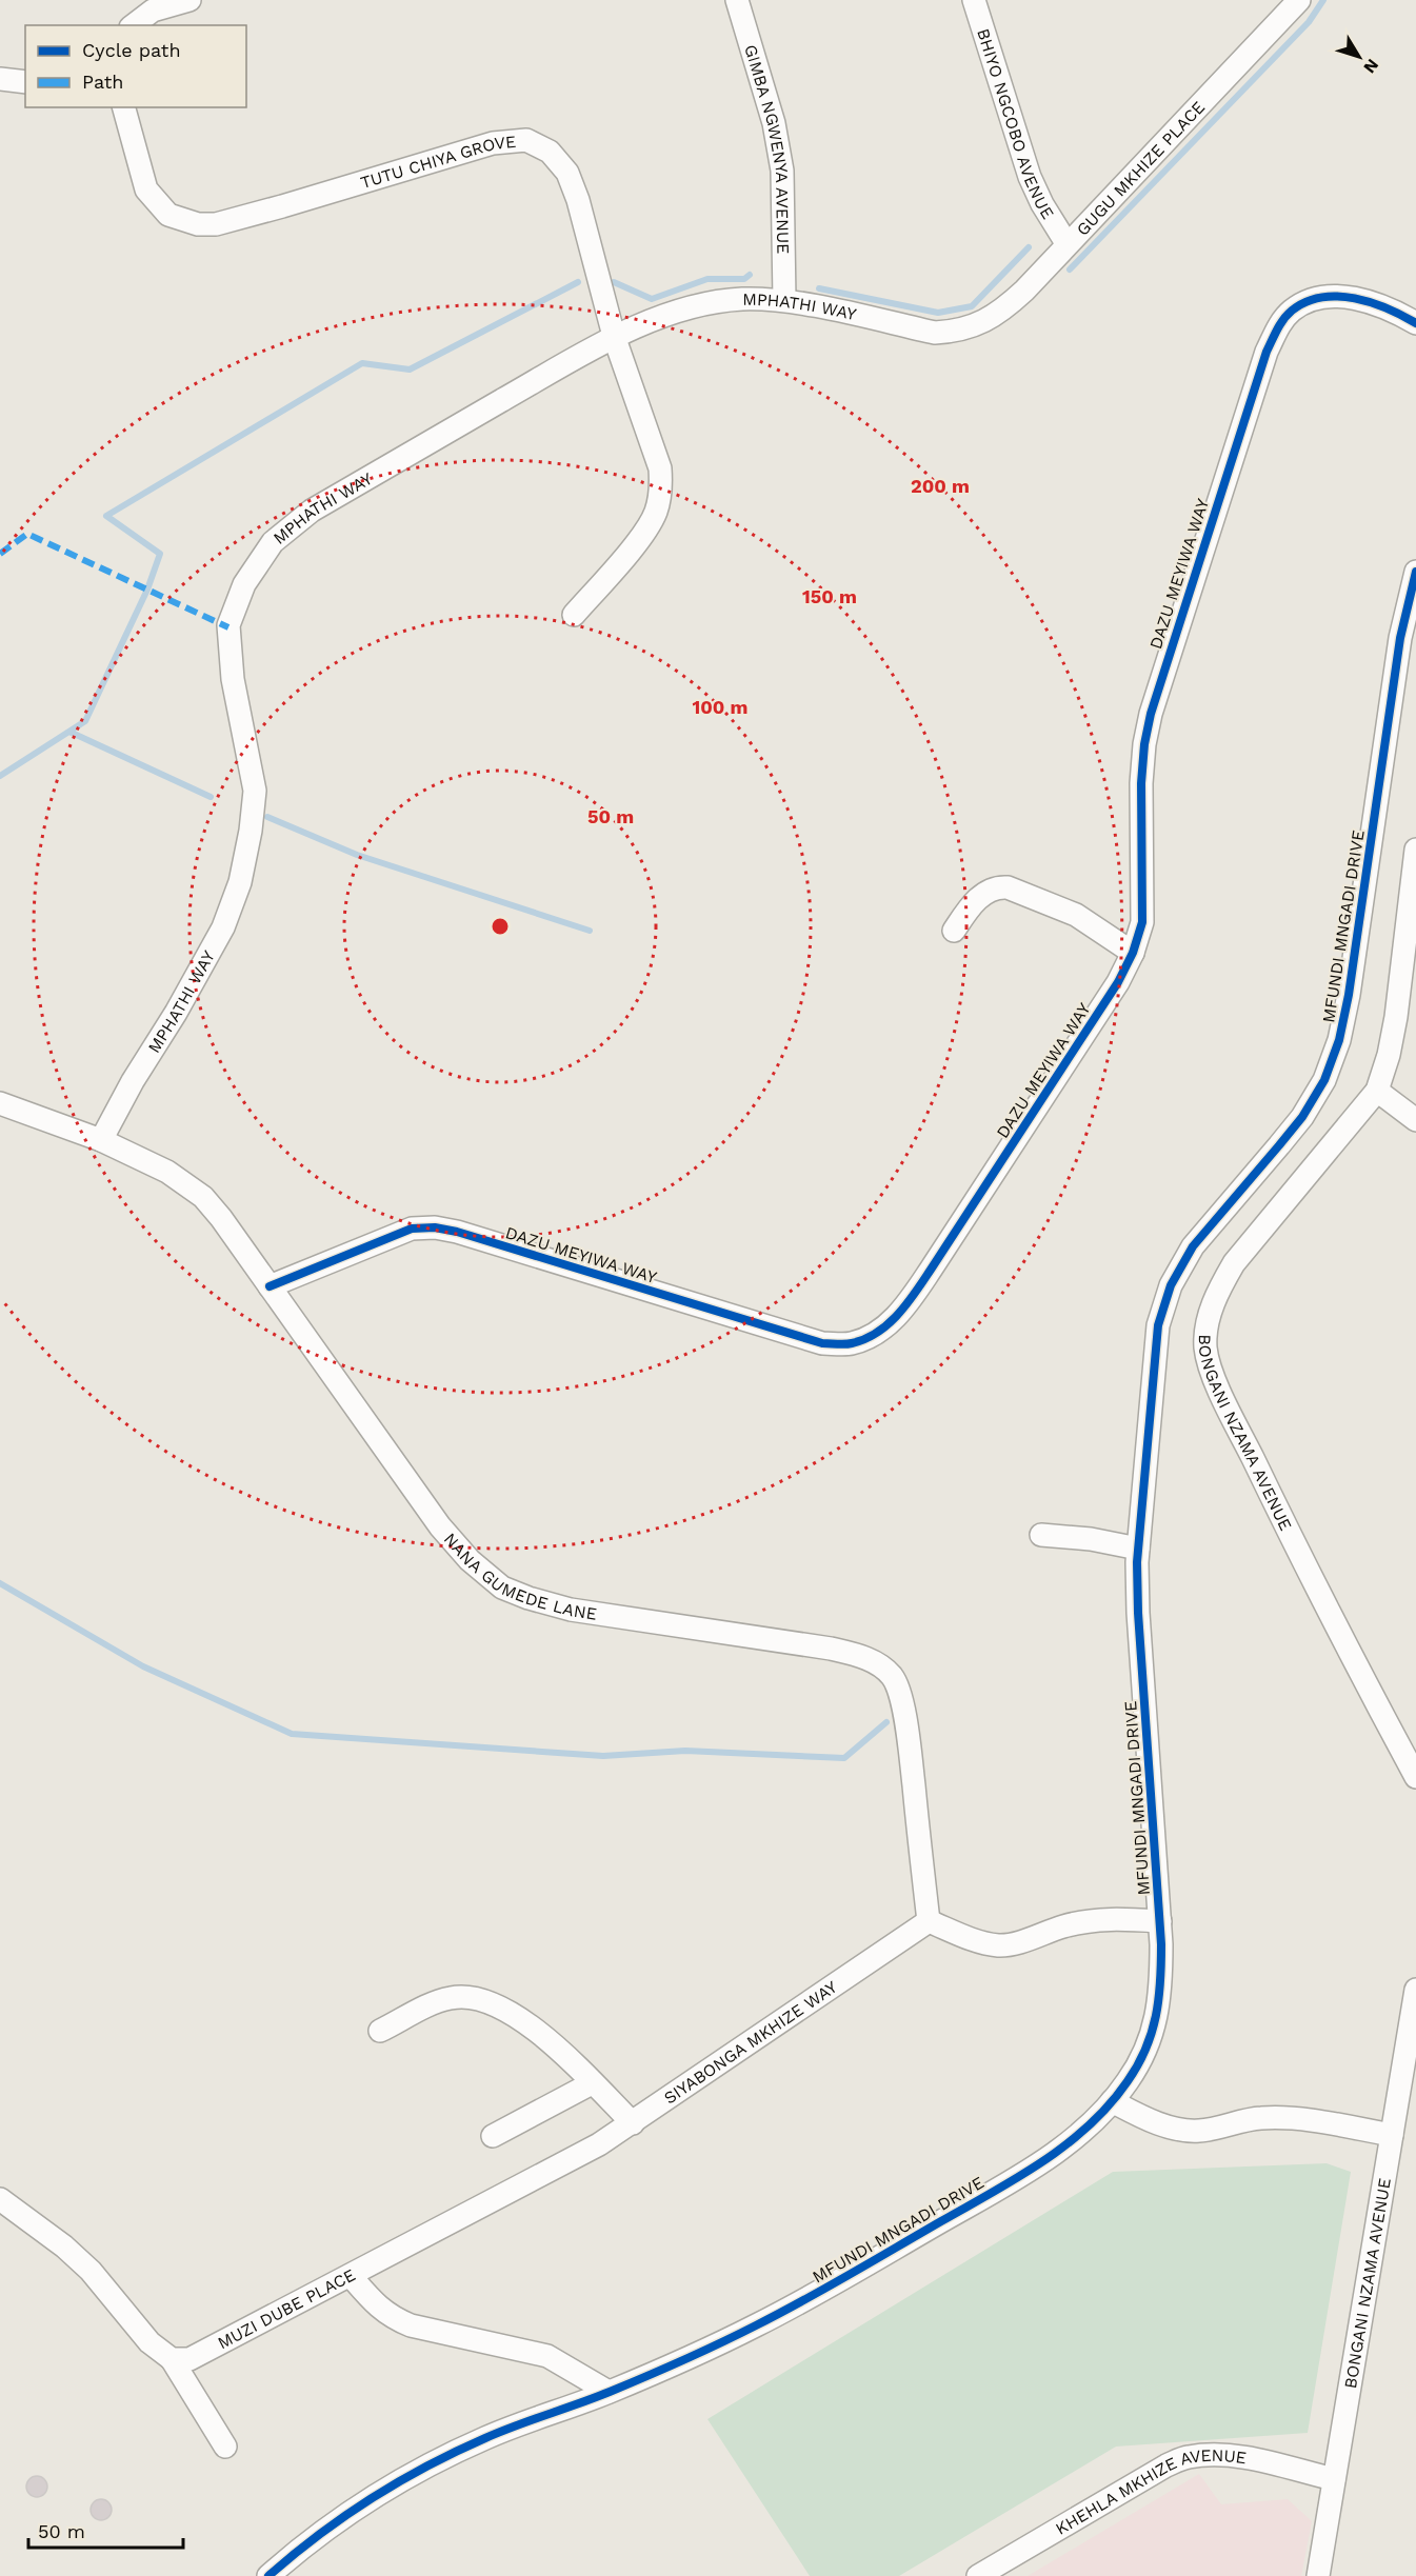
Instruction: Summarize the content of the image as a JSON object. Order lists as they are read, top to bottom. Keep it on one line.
{"streets":{"street":["BHIYO NGCOBO AVENUE","GIMBA NGWENYA AVENUE","TUTU CHIYA GROVE","GUGU MKHIZE PLACE","MPHATHI WAY","DAZU MEYIWA WAY","MFUNDI MNGADI DRIVE","BONGANI NZAMA AVENUE","NANA GUMEDE LANE","SIYABONGA MKHIZE WAY","MUZI DUBE PLACE","KHEHLA MKHIZE AVENUE"]},"crossings":[["BHIYO NGCOBO AVENUE","GUGU MKHIZE PLACE"],["GIMBA NGWENYA AVENUE","MPHATHI WAY"],["TUTU CHIYA GROVE","MPHATHI WAY"],["GUGU MKHIZE PLACE","MPHATHI WAY"],["DAZU MEYIWA WAY","NANA GUMEDE LANE"],["MFUNDI MNGADI DRIVE","NANA GUMEDE LANE"],["MFUNDI MNGADI DRIVE","SIYABONGA MKHIZE WAY"],["MFUNDI MNGADI DRIVE","MUZI DUBE PLACE"],["BONGANI NZAMA AVENUE","KHEHLA MKHIZE AVENUE"],["NANA GUMEDE LANE","SIYABONGA MKHIZE WAY"],["SIYABONGA MKHIZE WAY","MUZI DUBE PLACE"]],"legend":["Cycle path","Path"],"scale_bar":"50 m","north":"bottom right","rings":["200 m","150 m","100 m","50 m"]}
